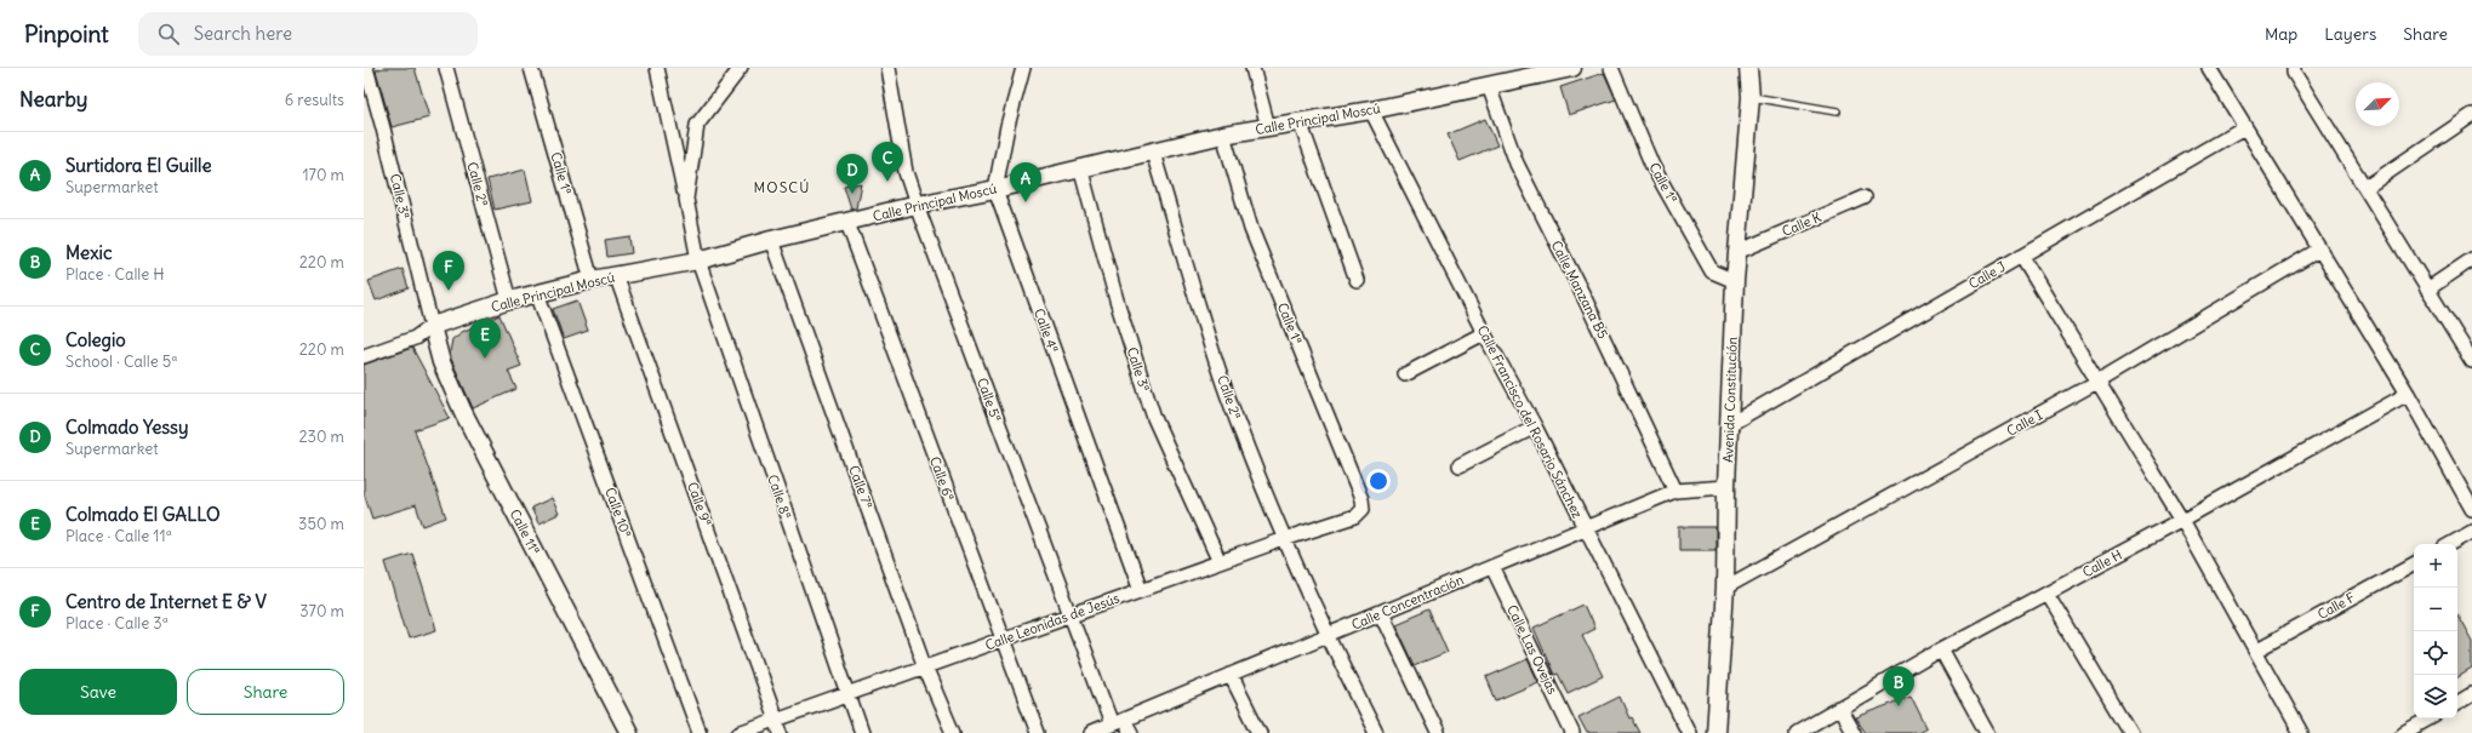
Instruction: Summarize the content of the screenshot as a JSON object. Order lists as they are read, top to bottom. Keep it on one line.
{"streets":{"street":["Calle Principal Moscú","Calle 1ª","Calle 2ª","Calle 3ª","Calle K","Calle J","Calle Manzana B5","Calle 4ª","Calle 5ª","Avenida Constitución","Calle Francisco del Rosario Sánchez","Calle I","Calle 6ª","Calle 7ª","Calle 8ª","Calle 9ª","Calle 10ª","Calle 11ª","Calle H","Calle Concentración","Calle F","Calle Leonidas de Jesús","Calle Las Ovejas"]},"crossings":[["Calle Principal Moscú","Calle 1ª"],["Calle Principal Moscú","Calle 2ª"],["Calle Principal Moscú","Calle 3ª"],["Calle Principal Moscú","Calle Manzana B5"],["Calle Principal Moscú","Calle 4ª"],["Calle Principal Moscú","Calle 5ª"],["Calle Principal Moscú","Calle Francisco del Rosario Sánchez"],["Calle Principal Moscú","Calle 6ª"],["Calle Principal Moscú","Calle 7ª"],["Calle Principal Moscú","Calle 8ª"],["Calle Principal Moscú","Calle 9ª"],["Calle Principal Moscú","Calle 10ª"],["Calle Principal Moscú","Calle 11ª"],["Calle 1ª","Avenida Constitución"],["Calle 1ª","Calle Leonidas de Jesús"],["Calle 2ª","Calle Concentración"],["Calle 2ª","Calle Leonidas de Jesús"],["Calle 3ª","Calle 11ª"],["Calle 3ª","Calle Leonidas de Jesús"],["Calle K","Avenida Constitución"],["Calle J","Avenida Constitución"],["Calle Manzana B5","Calle Concentración"],["Calle 4ª","Calle Leonidas de Jesús"],["Calle 5ª","Calle Concentración"],["Calle 5ª","Calle Leonidas de Jesús"],["Avenida Constitución","Calle I"],["Avenida Constitución","Calle Concentración"],["Calle Francisco del Rosario Sánchez","Calle Concentración"],["Calle 6ª","Calle Leonidas de Jesús"],["Calle 7ª","Calle Leonidas de Jesús"],["Calle 8ª","Calle Leonidas de Jesús"],["Calle 9ª","Calle Leonidas de Jesús"],["Calle Concentración","Calle Las Ovejas"]],"districts":["MOSCÚ"],"north":"top right","page":{"header":"Pinpoint","search":"Search here","nav":["Map","Layers","Share"],"heading":["Nearby","6 results"],"list":[{"mark":"A","name":"Surtidora El Guille","note":"Supermarket","value":"170 m"},{"mark":"B","name":"Mexic","note":"Place · Calle H","value":"220 m"},{"mark":"C","name":"Colegio","note":"School · Calle 5ª","value":"220 m"},{"mark":"D","name":"Colmado Yessy","note":"Supermarket","value":"230 m"},{"mark":"E","name":"Colmado El GALLO","note":"Place · Calle 11ª","value":"350 m"},{"mark":"F","name":"Centro de Internet E & V","note":"Place · Calle 3ª","value":"370 m"}],"pins":["C","D","A","F","E","B"],"map_buttons":["+","−"],"buttons":["Save","Share"]}}
